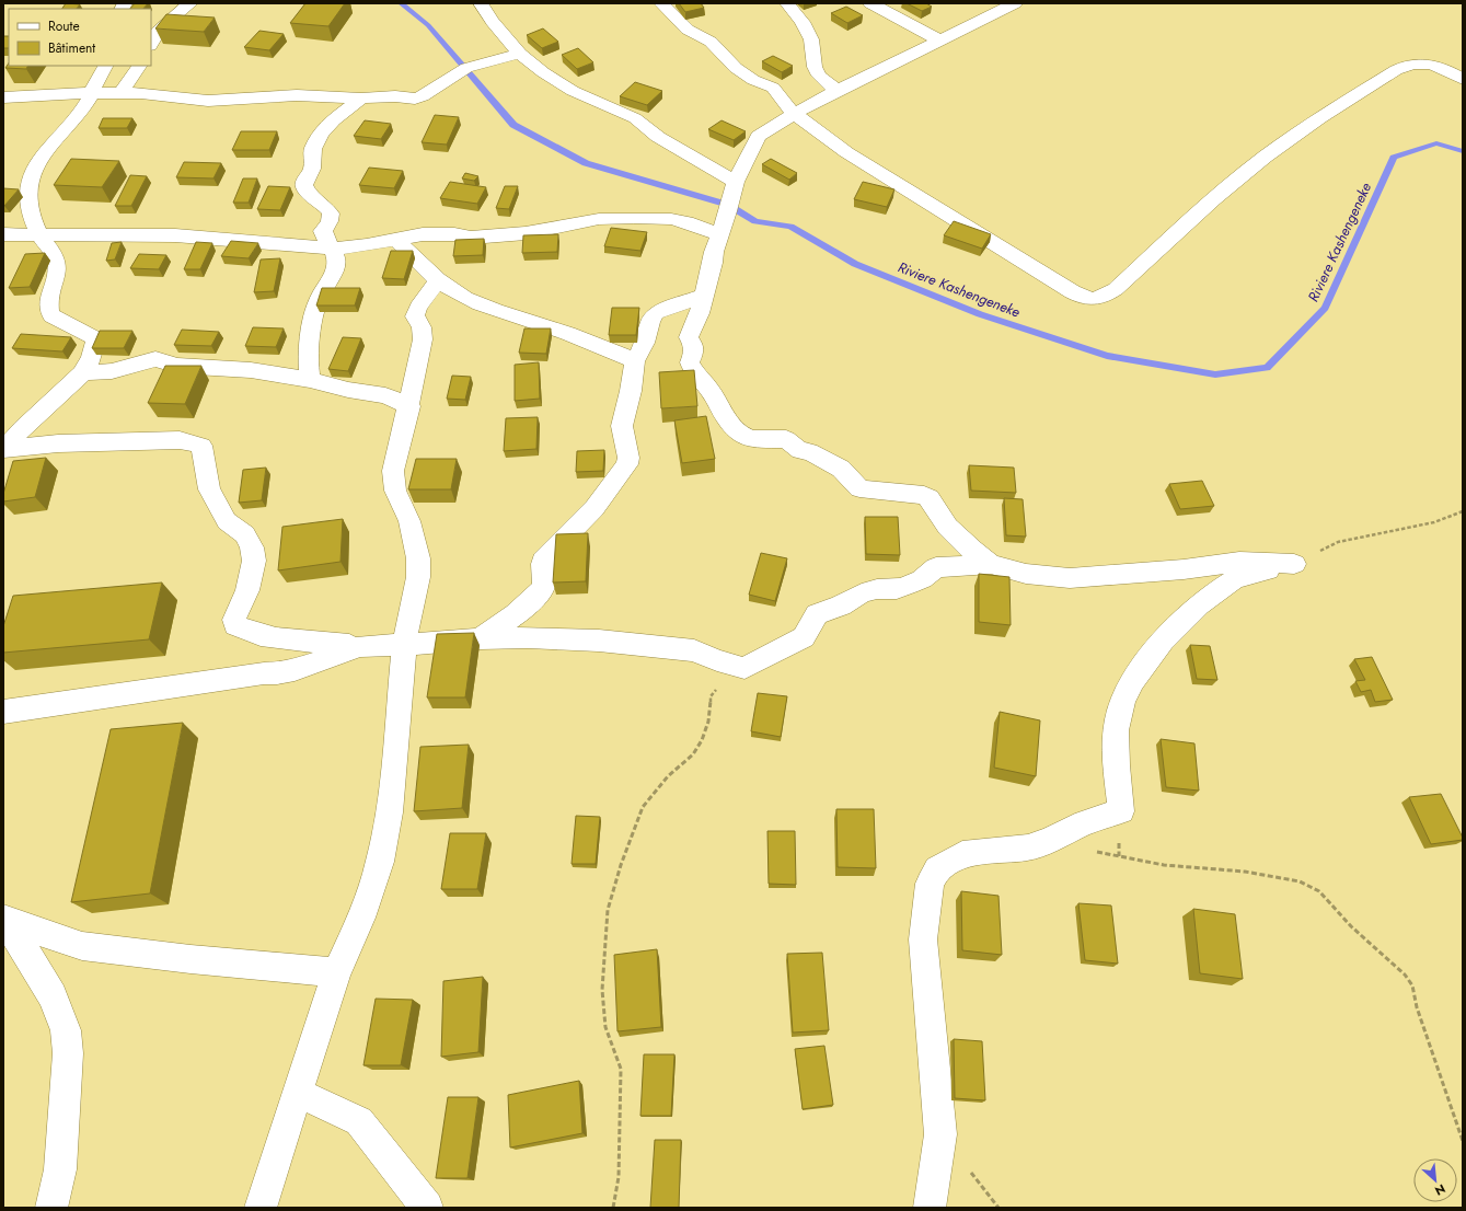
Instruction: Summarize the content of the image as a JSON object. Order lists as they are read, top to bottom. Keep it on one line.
{"water":["Riviere Kashengeneke"],"legend":["Route","Bâtiment"],"north":"bottom right"}
